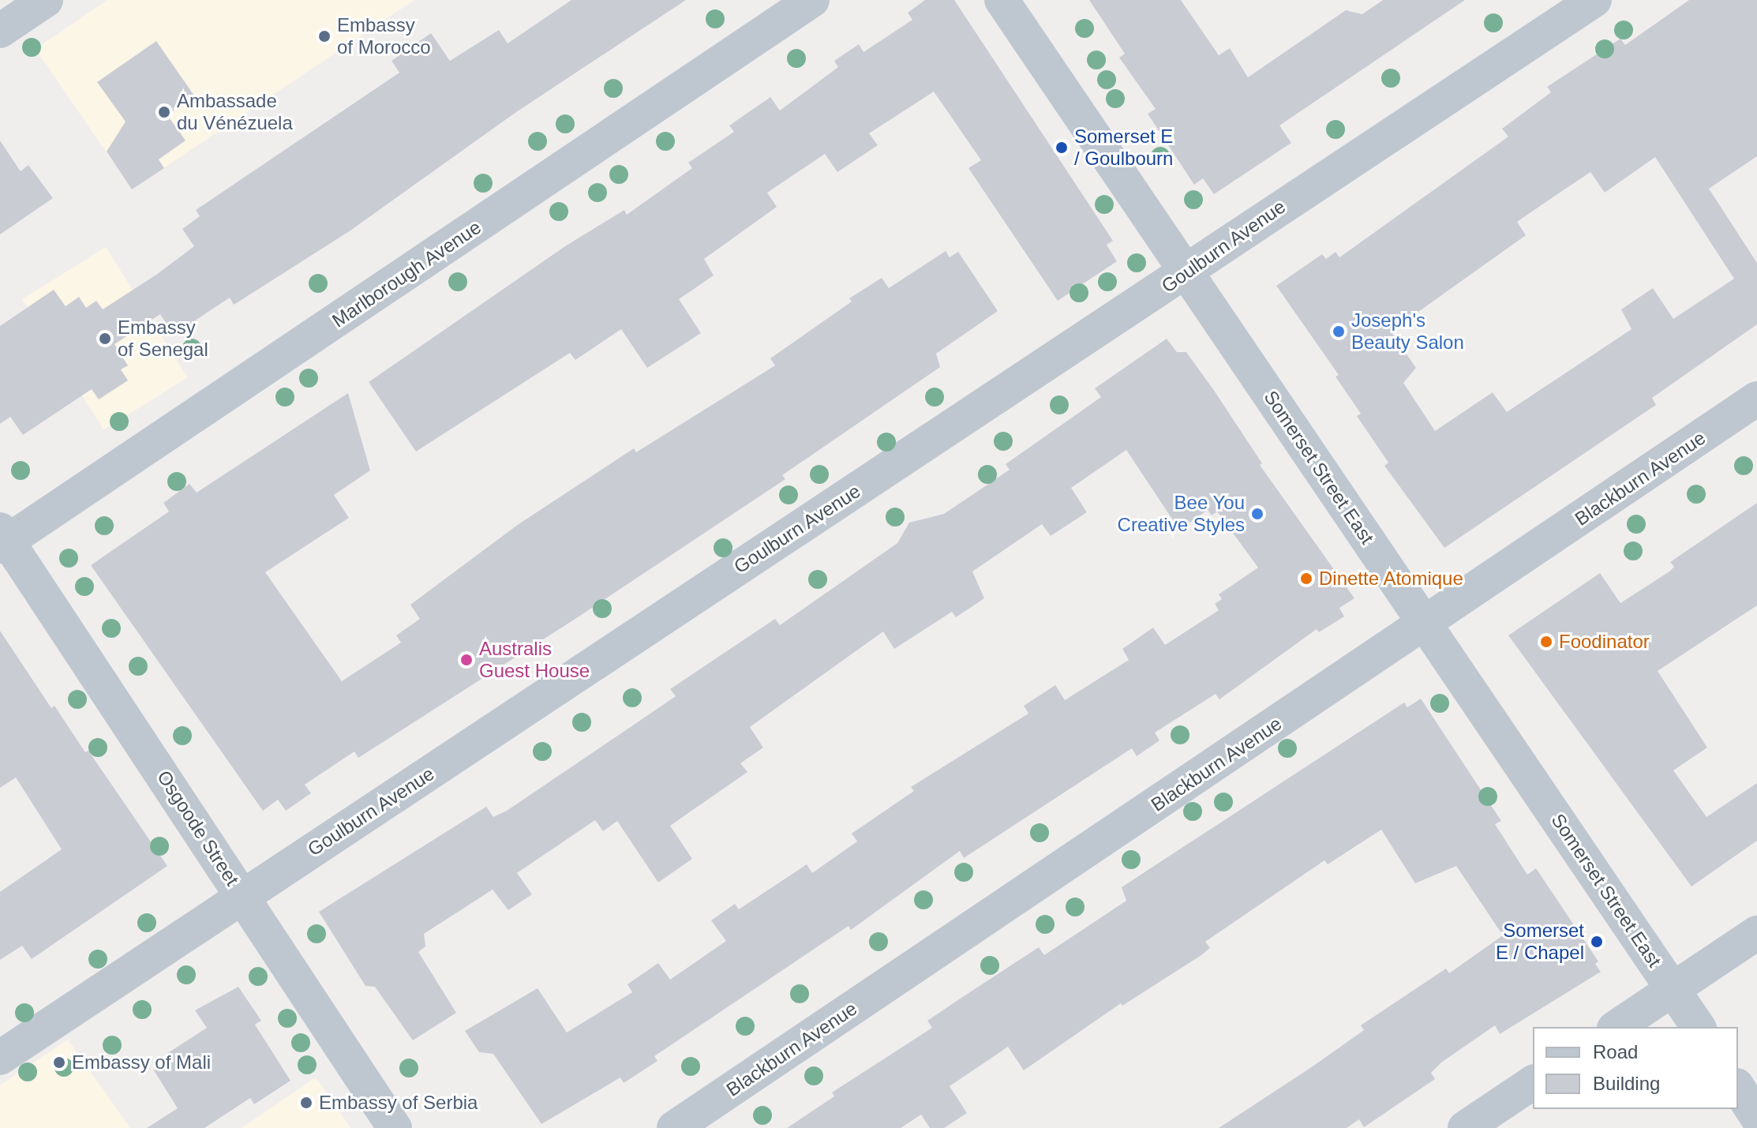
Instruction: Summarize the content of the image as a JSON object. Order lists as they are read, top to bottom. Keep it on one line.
{"streets":{"street":["Goulburn Avenue","Marlborough Avenue","Somerset Street East","Blackburn Avenue","Osgoode Street"]},"crossings":[["Goulburn Avenue","Somerset Street East"],["Goulburn Avenue","Osgoode Street"],["Marlborough Avenue","Osgoode Street"],["Somerset Street East","Blackburn Avenue"]],"places":["Embassy of Morocco","Ambassade du Vénézuela","Somerset E / Goulbourn","Joseph's Beauty Salon","Embassy of Senegal","Bee You Creative Styles","Dinette Atomique","Foodinator","Australis Guest House","Somerset E / Chapel","Embassy of Mali","Embassy of Serbia"],"legend":["Road","Building"]}
